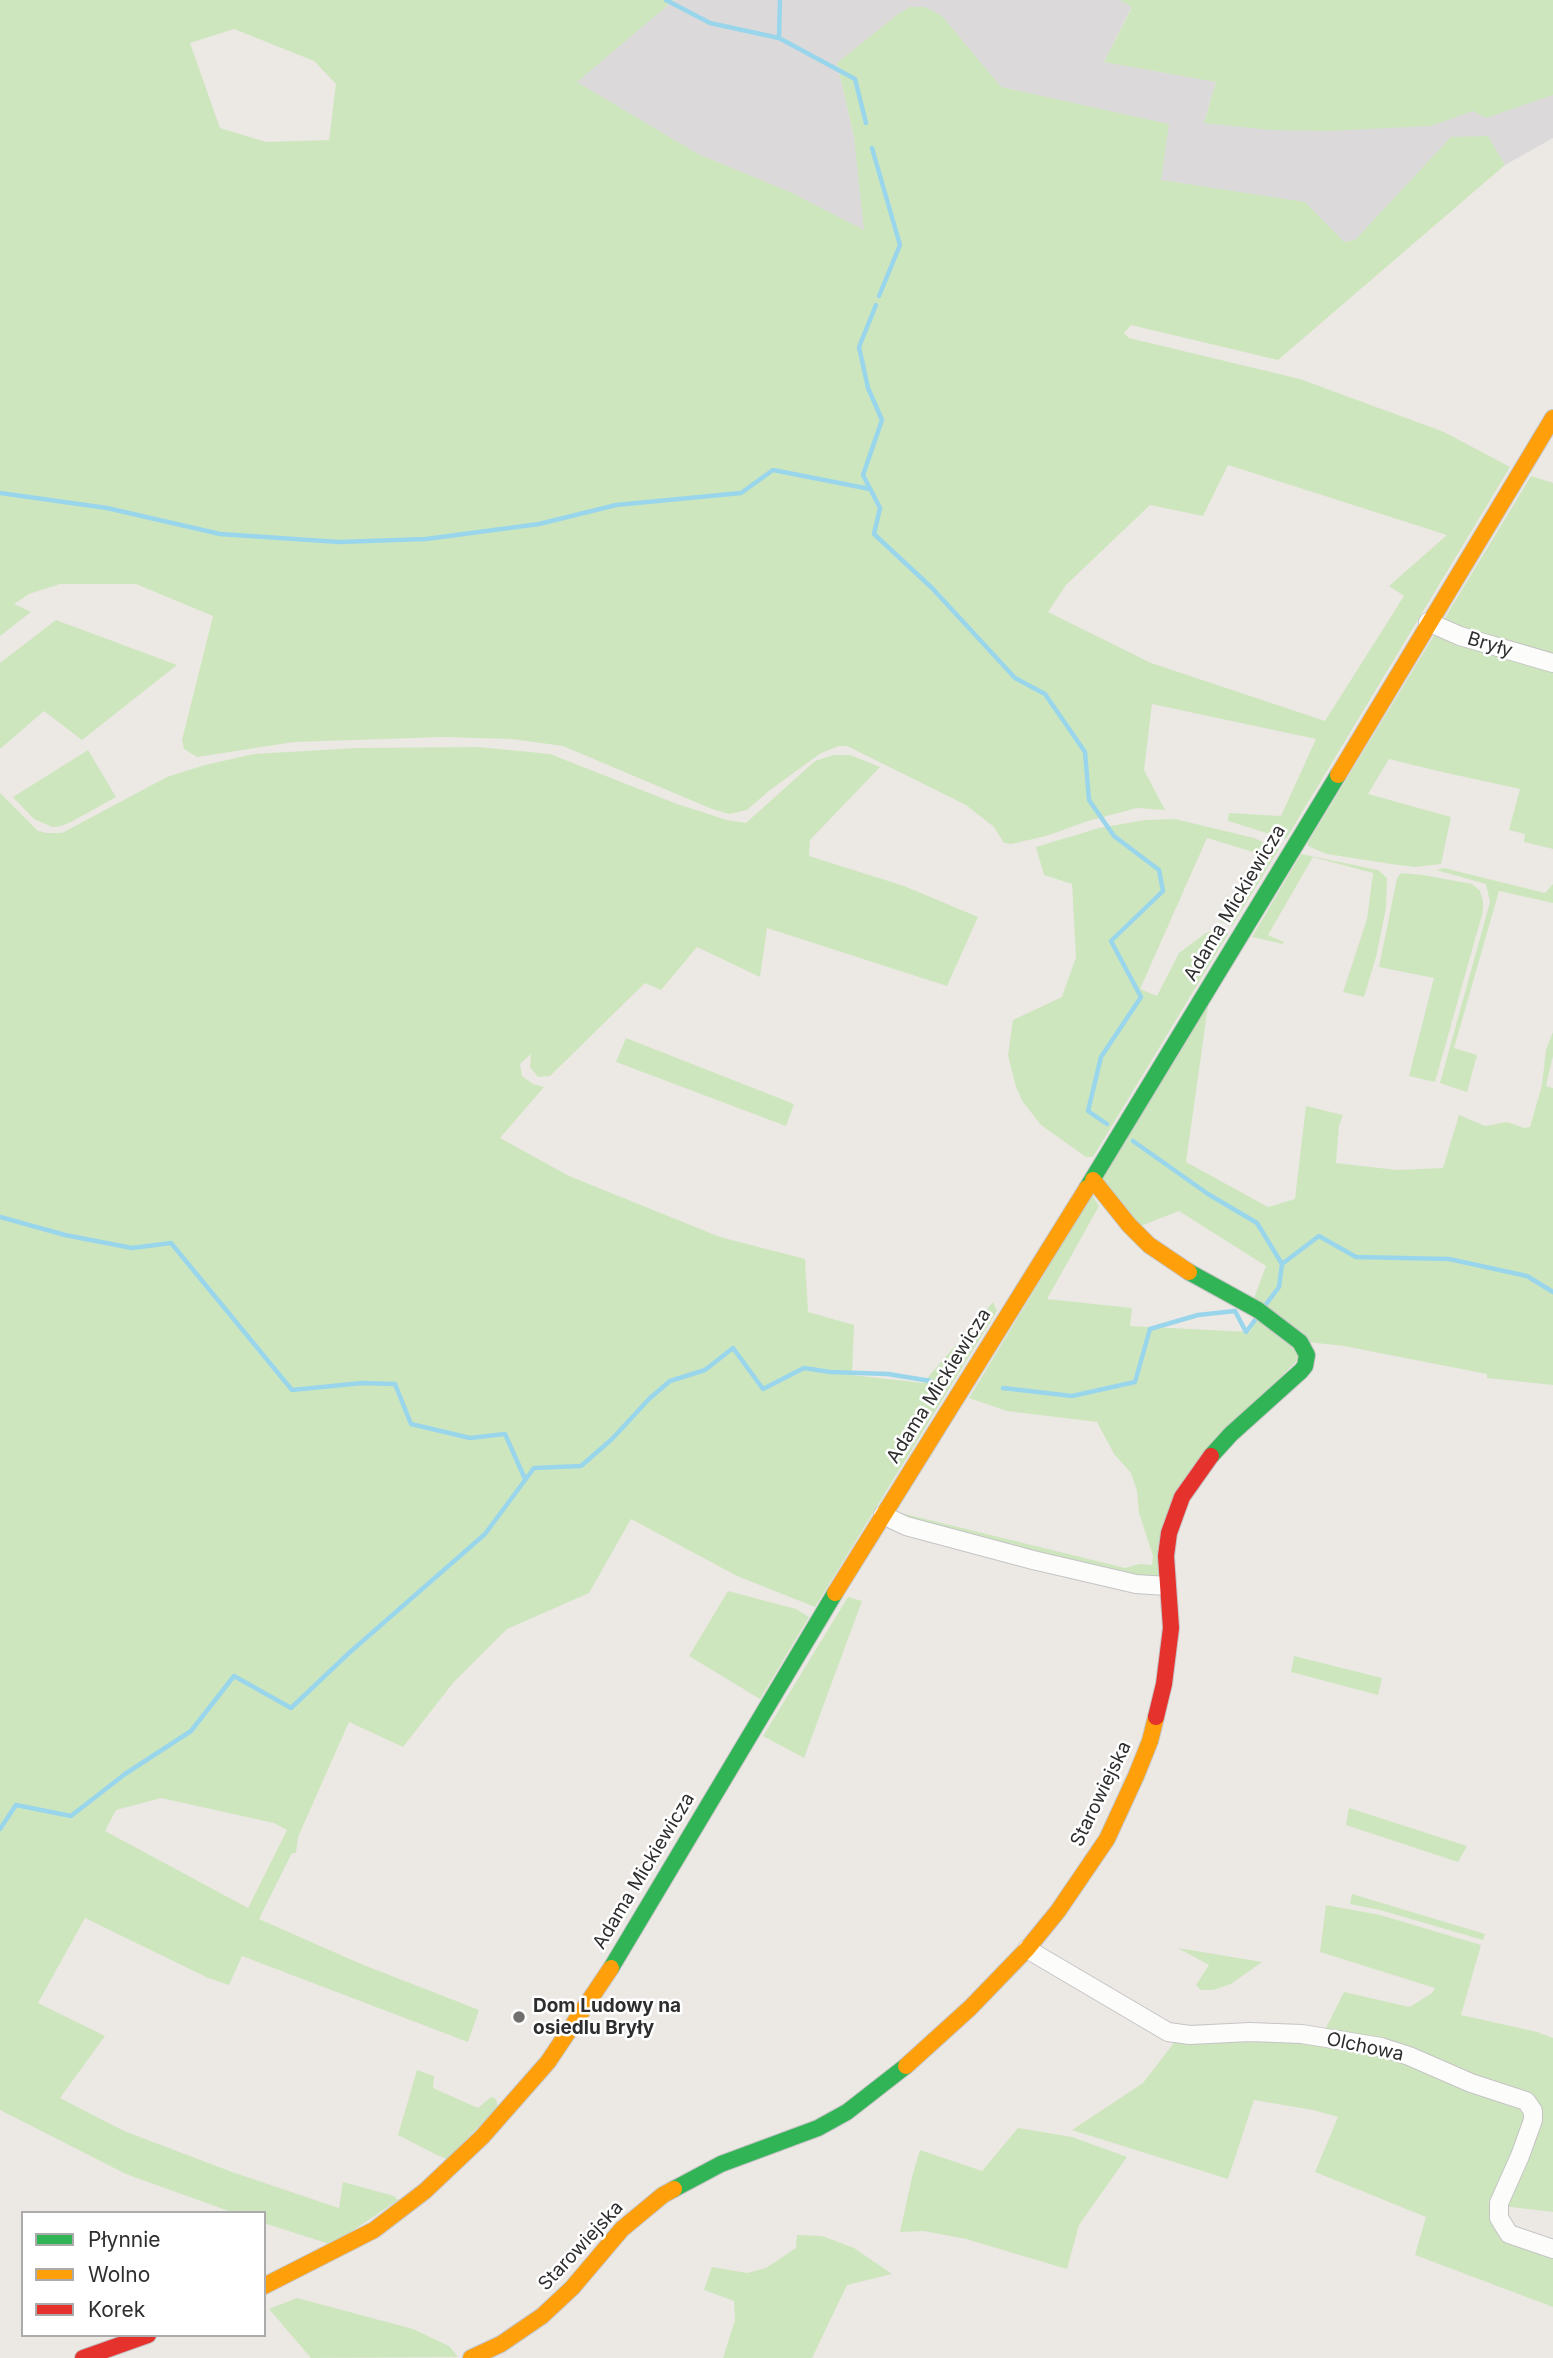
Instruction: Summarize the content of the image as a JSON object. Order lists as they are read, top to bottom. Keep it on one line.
{"streets":{"street":["Bryły","Adama Mickiewicza","Starowiejska","Olchowa"]},"crossings":[["Bryły","Adama Mickiewicza"],["Adama Mickiewicza","Starowiejska"],["Starowiejska","Olchowa"]],"places":["Dom Ludowy na osiedlu Bryły"],"legend":["Płynnie","Wolno","Korek"]}
